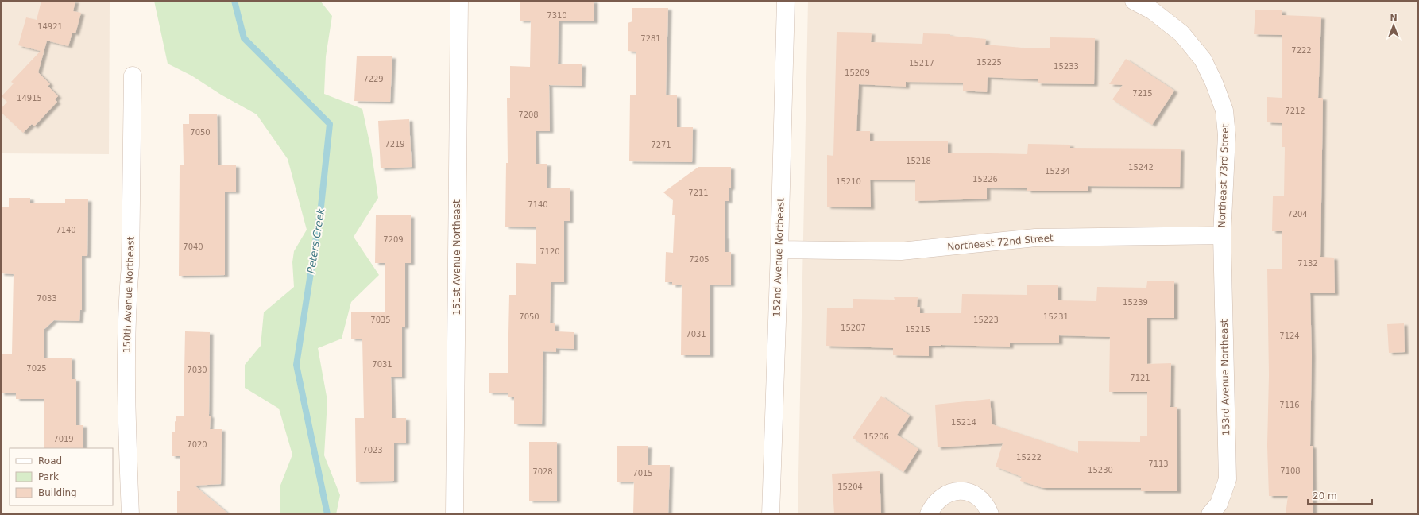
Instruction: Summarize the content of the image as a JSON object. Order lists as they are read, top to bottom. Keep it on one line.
{"streets":{"street":["Northeast 73rd Street","Northeast 72nd Street","151st Avenue Northeast","152nd Avenue Northeast","150th Avenue Northeast","153rd Avenue Northeast"]},"crossings":[["Northeast 73rd Street","Northeast 72nd Street"],["Northeast 73rd Street","153rd Avenue Northeast"],["Northeast 72nd Street","152nd Avenue Northeast"],["Northeast 72nd Street","153rd Avenue Northeast"]],"water":["Peters Creek"],"house_numbers":["7310","14921","7281","7222","15225","15217","15233","15209","7229","7215","14915","7212","7208","7050","7219","7271","15218","15242","15234","15226","15210","7211","7140","7204","7140","7209","7040","7120","7205","7132","7033","15239","7050","15231","7035","15223","15207","15215","7031","7124","7031","7025","7030","7121","7116","15214","15206","7019","7020","7023","15222","7113","15230","7108","7028","7015","15204"],"legend":["Road","Park","Building"],"scale_bar":"20 m","north":"top"}
